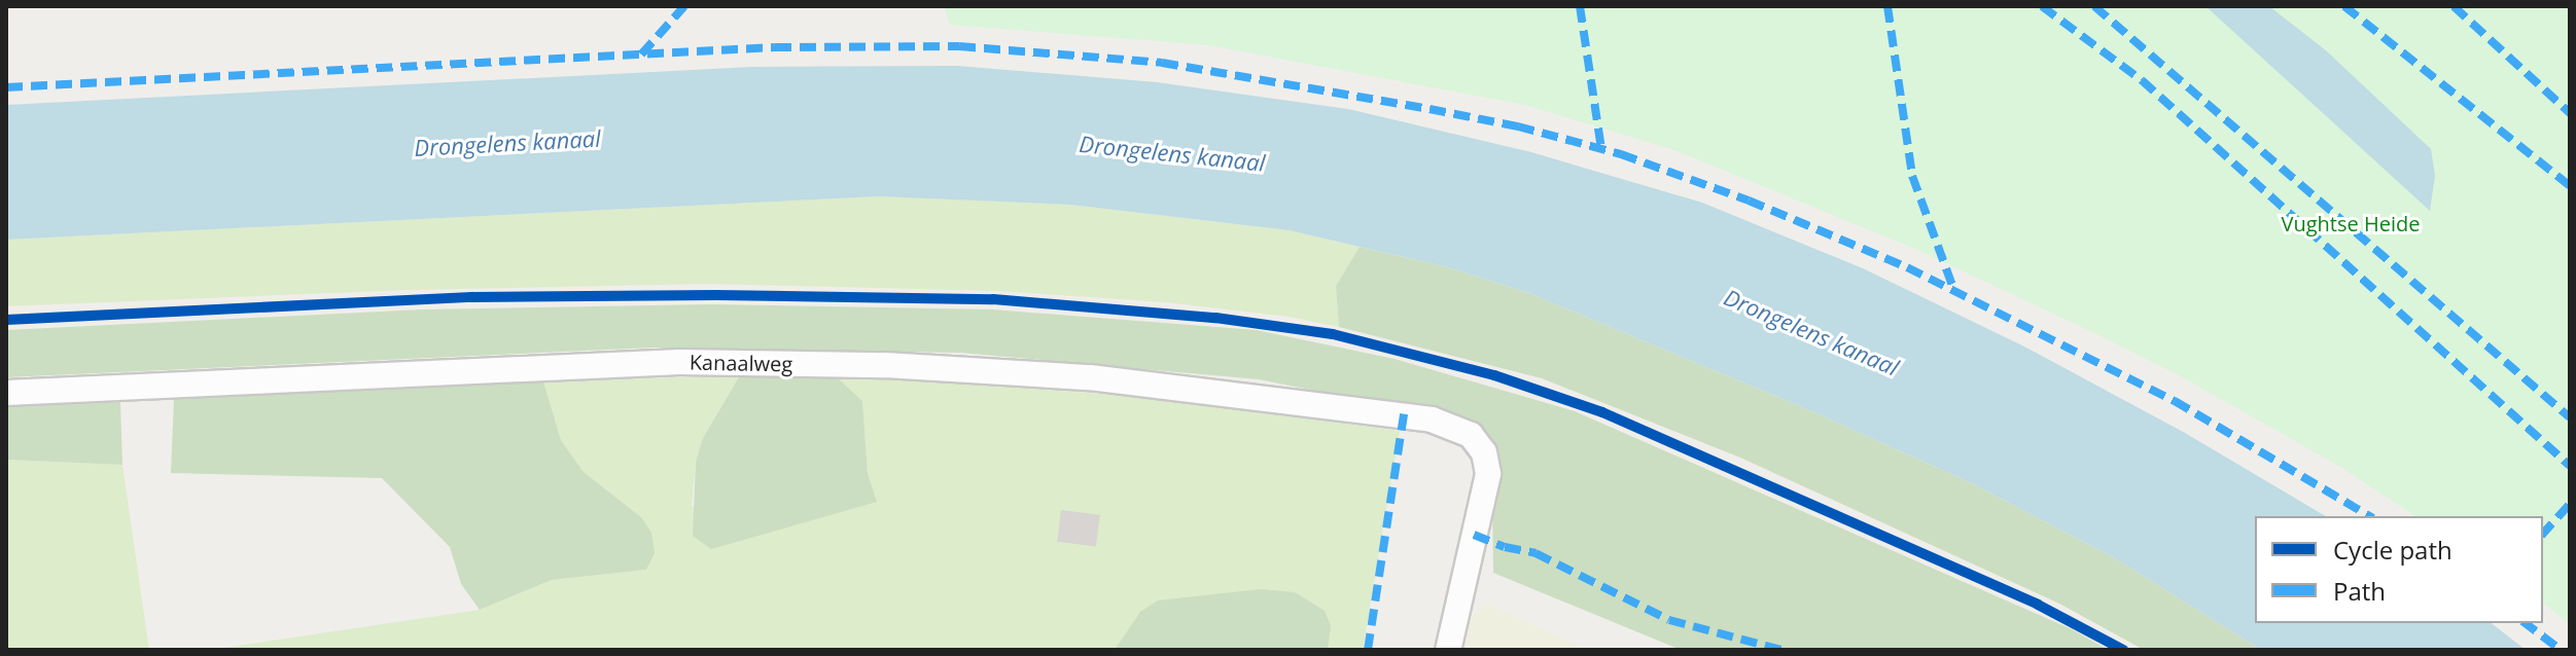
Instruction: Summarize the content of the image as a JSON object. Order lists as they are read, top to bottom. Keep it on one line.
{"streets":{"street":["Kanaalweg"]},"water":["Drongelens kanaal"],"parks":["Vughtse Heide"],"legend":["Cycle path","Path"]}
